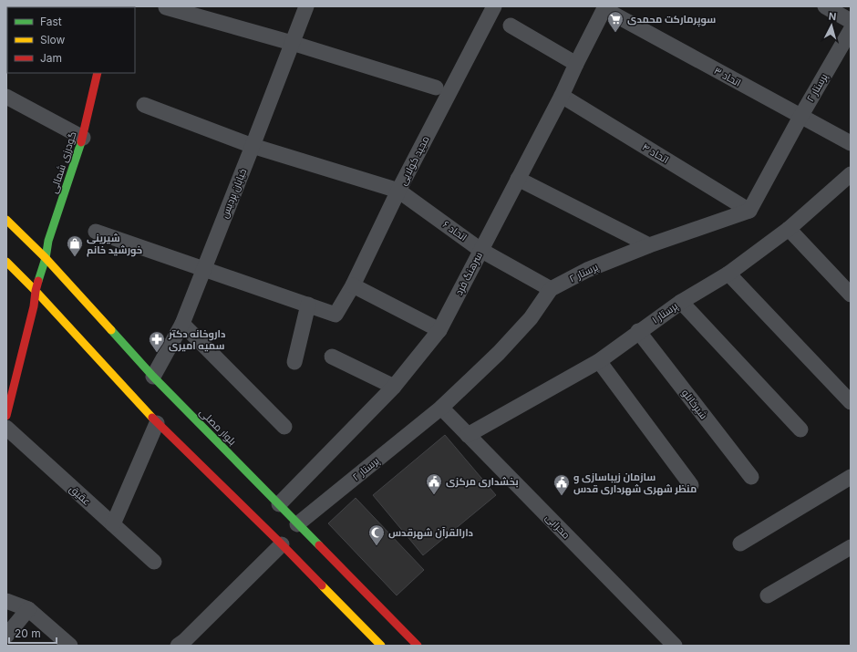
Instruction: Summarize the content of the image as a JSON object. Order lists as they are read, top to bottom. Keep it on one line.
{"streets":{"main road":["گودرزی شمالی","بلوار مصلی"],"street":["اتحاد ۳","پرستار ۲","اتحاد ۴","مجید کولایی","خیابان پردیس","اتحاد ۶","سرهنگ فرد","پرستار ۱","شیرخانلو","عقیق","محرابی"]},"crossings":[["اتحاد ۳","پرستار ۲"],["اتحاد ۳","سرهنگ فرد"],["پرستار ۲","اتحاد ۴"],["پرستار ۲","اتحاد ۶"],["پرستار ۲","بلوار مصلی"],["پرستار ۲","محرابی"],["اتحاد ۴","سرهنگ فرد"],["مجید کولایی","اتحاد ۶"],["گودرزی شمالی","بلوار مصلی"],["خیابان پردیس","اتحاد ۶"],["خیابان پردیس","بلوار مصلی"],["اتحاد ۶","سرهنگ فرد"],["سرهنگ فرد","بلوار مصلی"],["پرستار ۱","شیرخانلو"],["پرستار ۱","محرابی"]],"places":{"supermarket":["سوپرمارکت محمدی"],"shop":["شیرینی خورشید خانم"],"pharmacy":["داروخانه دکتر سمیه امیری"],"public building":["بخشداری مرکزی","سازمان زیباسازی و منظر شهری شهرداری قدس"],"mosque":["دارالقرآن شهرقدس"]},"legend":["Fast","Slow","Jam"],"scale_bar":"20 m","north":"top"}
